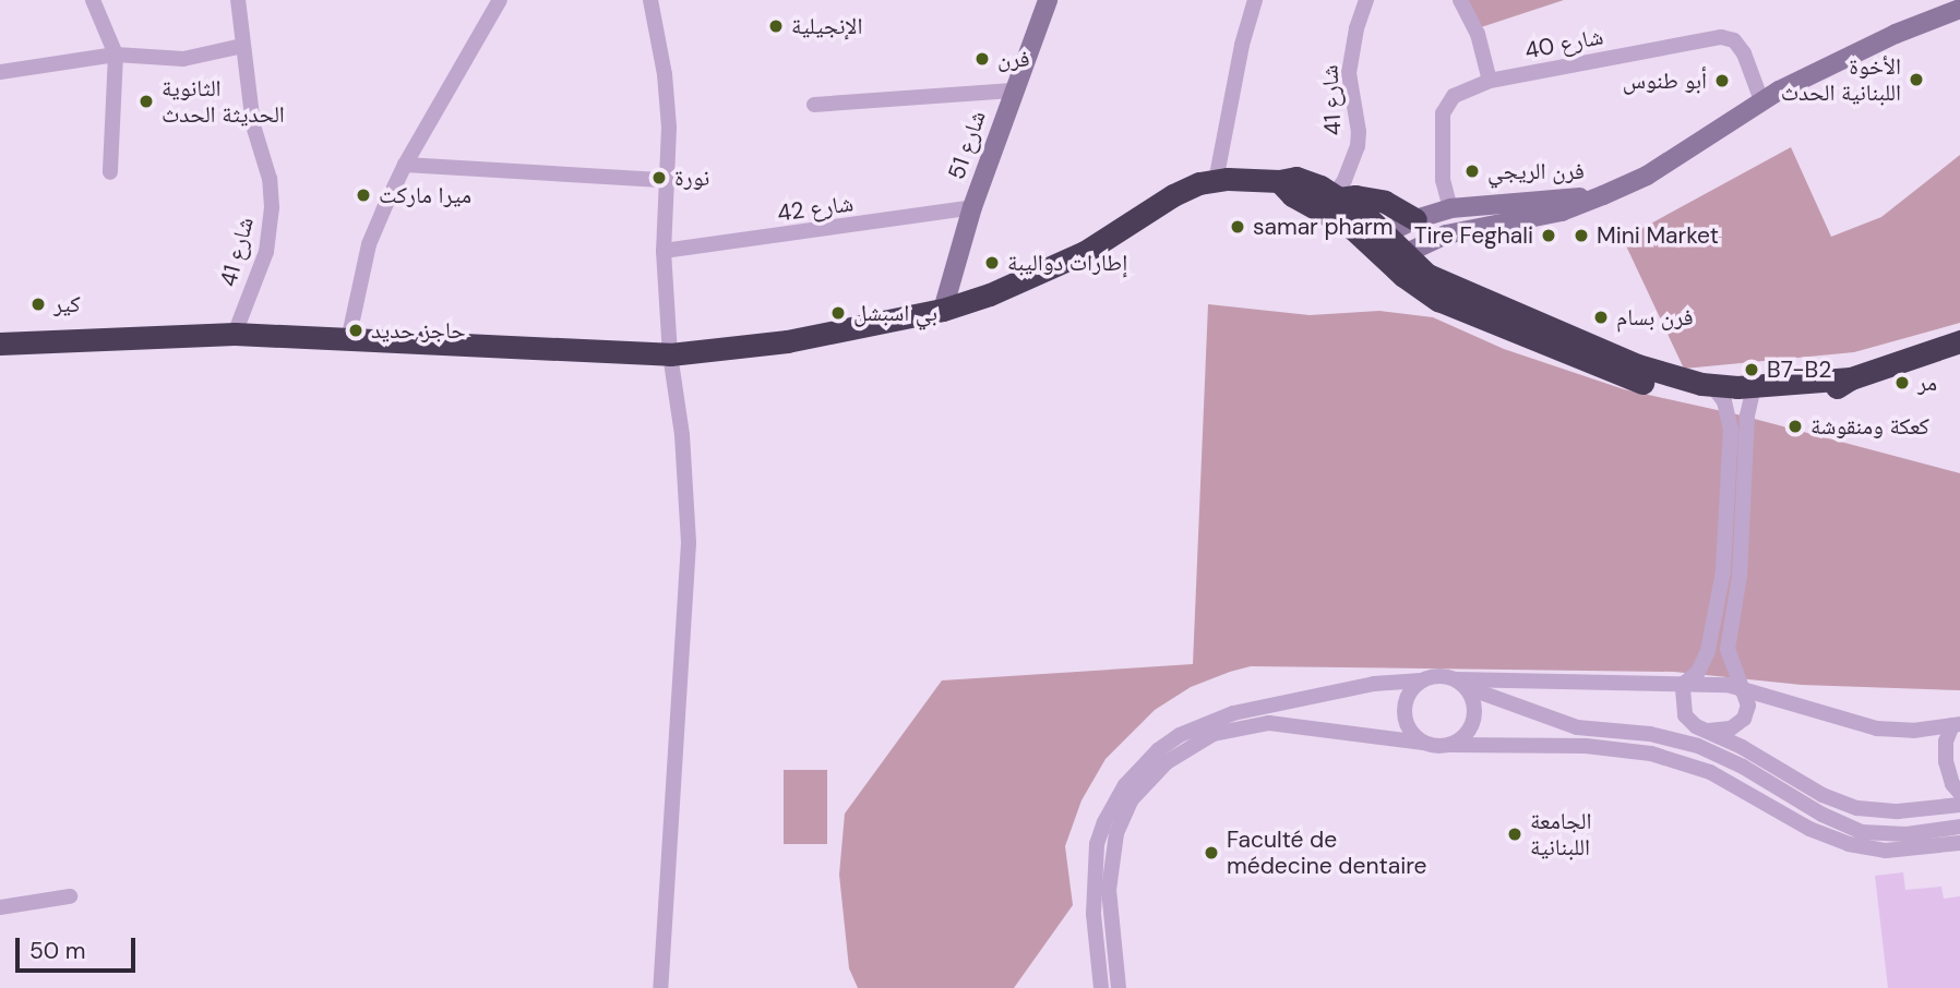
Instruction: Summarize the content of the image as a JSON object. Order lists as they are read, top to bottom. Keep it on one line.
{"streets":{"main road":["شارع 51"],"street":["شارع 40","شارع 41","شارع 42"]},"crossings":[["شارع 51","شارع 42"]],"places":["الإنجيلية","فرن","الأخوة اللبنانية الحدث","أبو طنوس","الثانوية الحديثة الحدث","فرن الريجي","نورة","ميرا ماركت","samar pharm","Tire Feghali","Mini Market","إطارات دواليبة","كير","بي اسبشل","فرن بسام","حاجز حديد","B7-B2","مر","كعكة ومنقوشة","الجامعة اللبنانية","Faculté de médecine dentaire"],"scale_bar":"50 m"}
